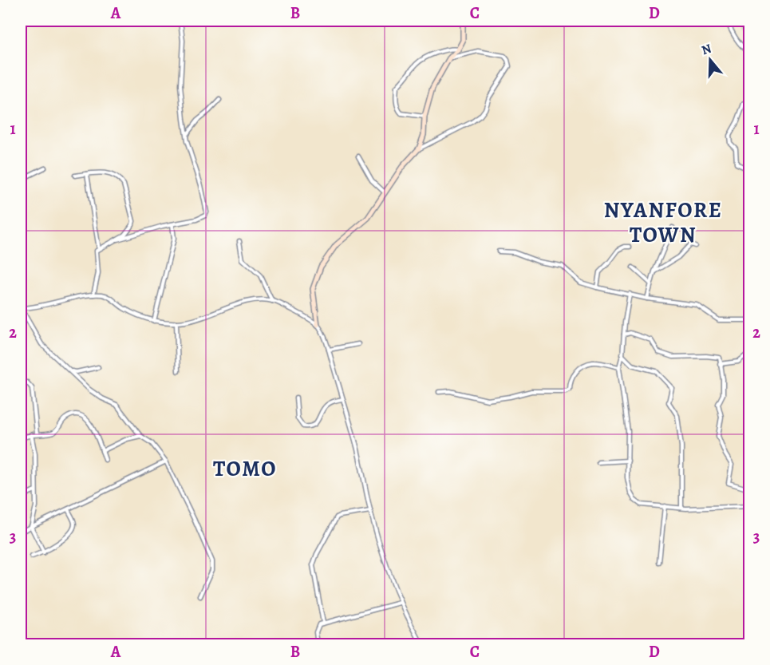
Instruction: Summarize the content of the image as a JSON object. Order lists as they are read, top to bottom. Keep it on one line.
{"districts":["NYANFORE TOWN","TOMO"],"north":"top","grid":{"columns":["A","B","C","D"],"rows":["1","2","3"]}}
